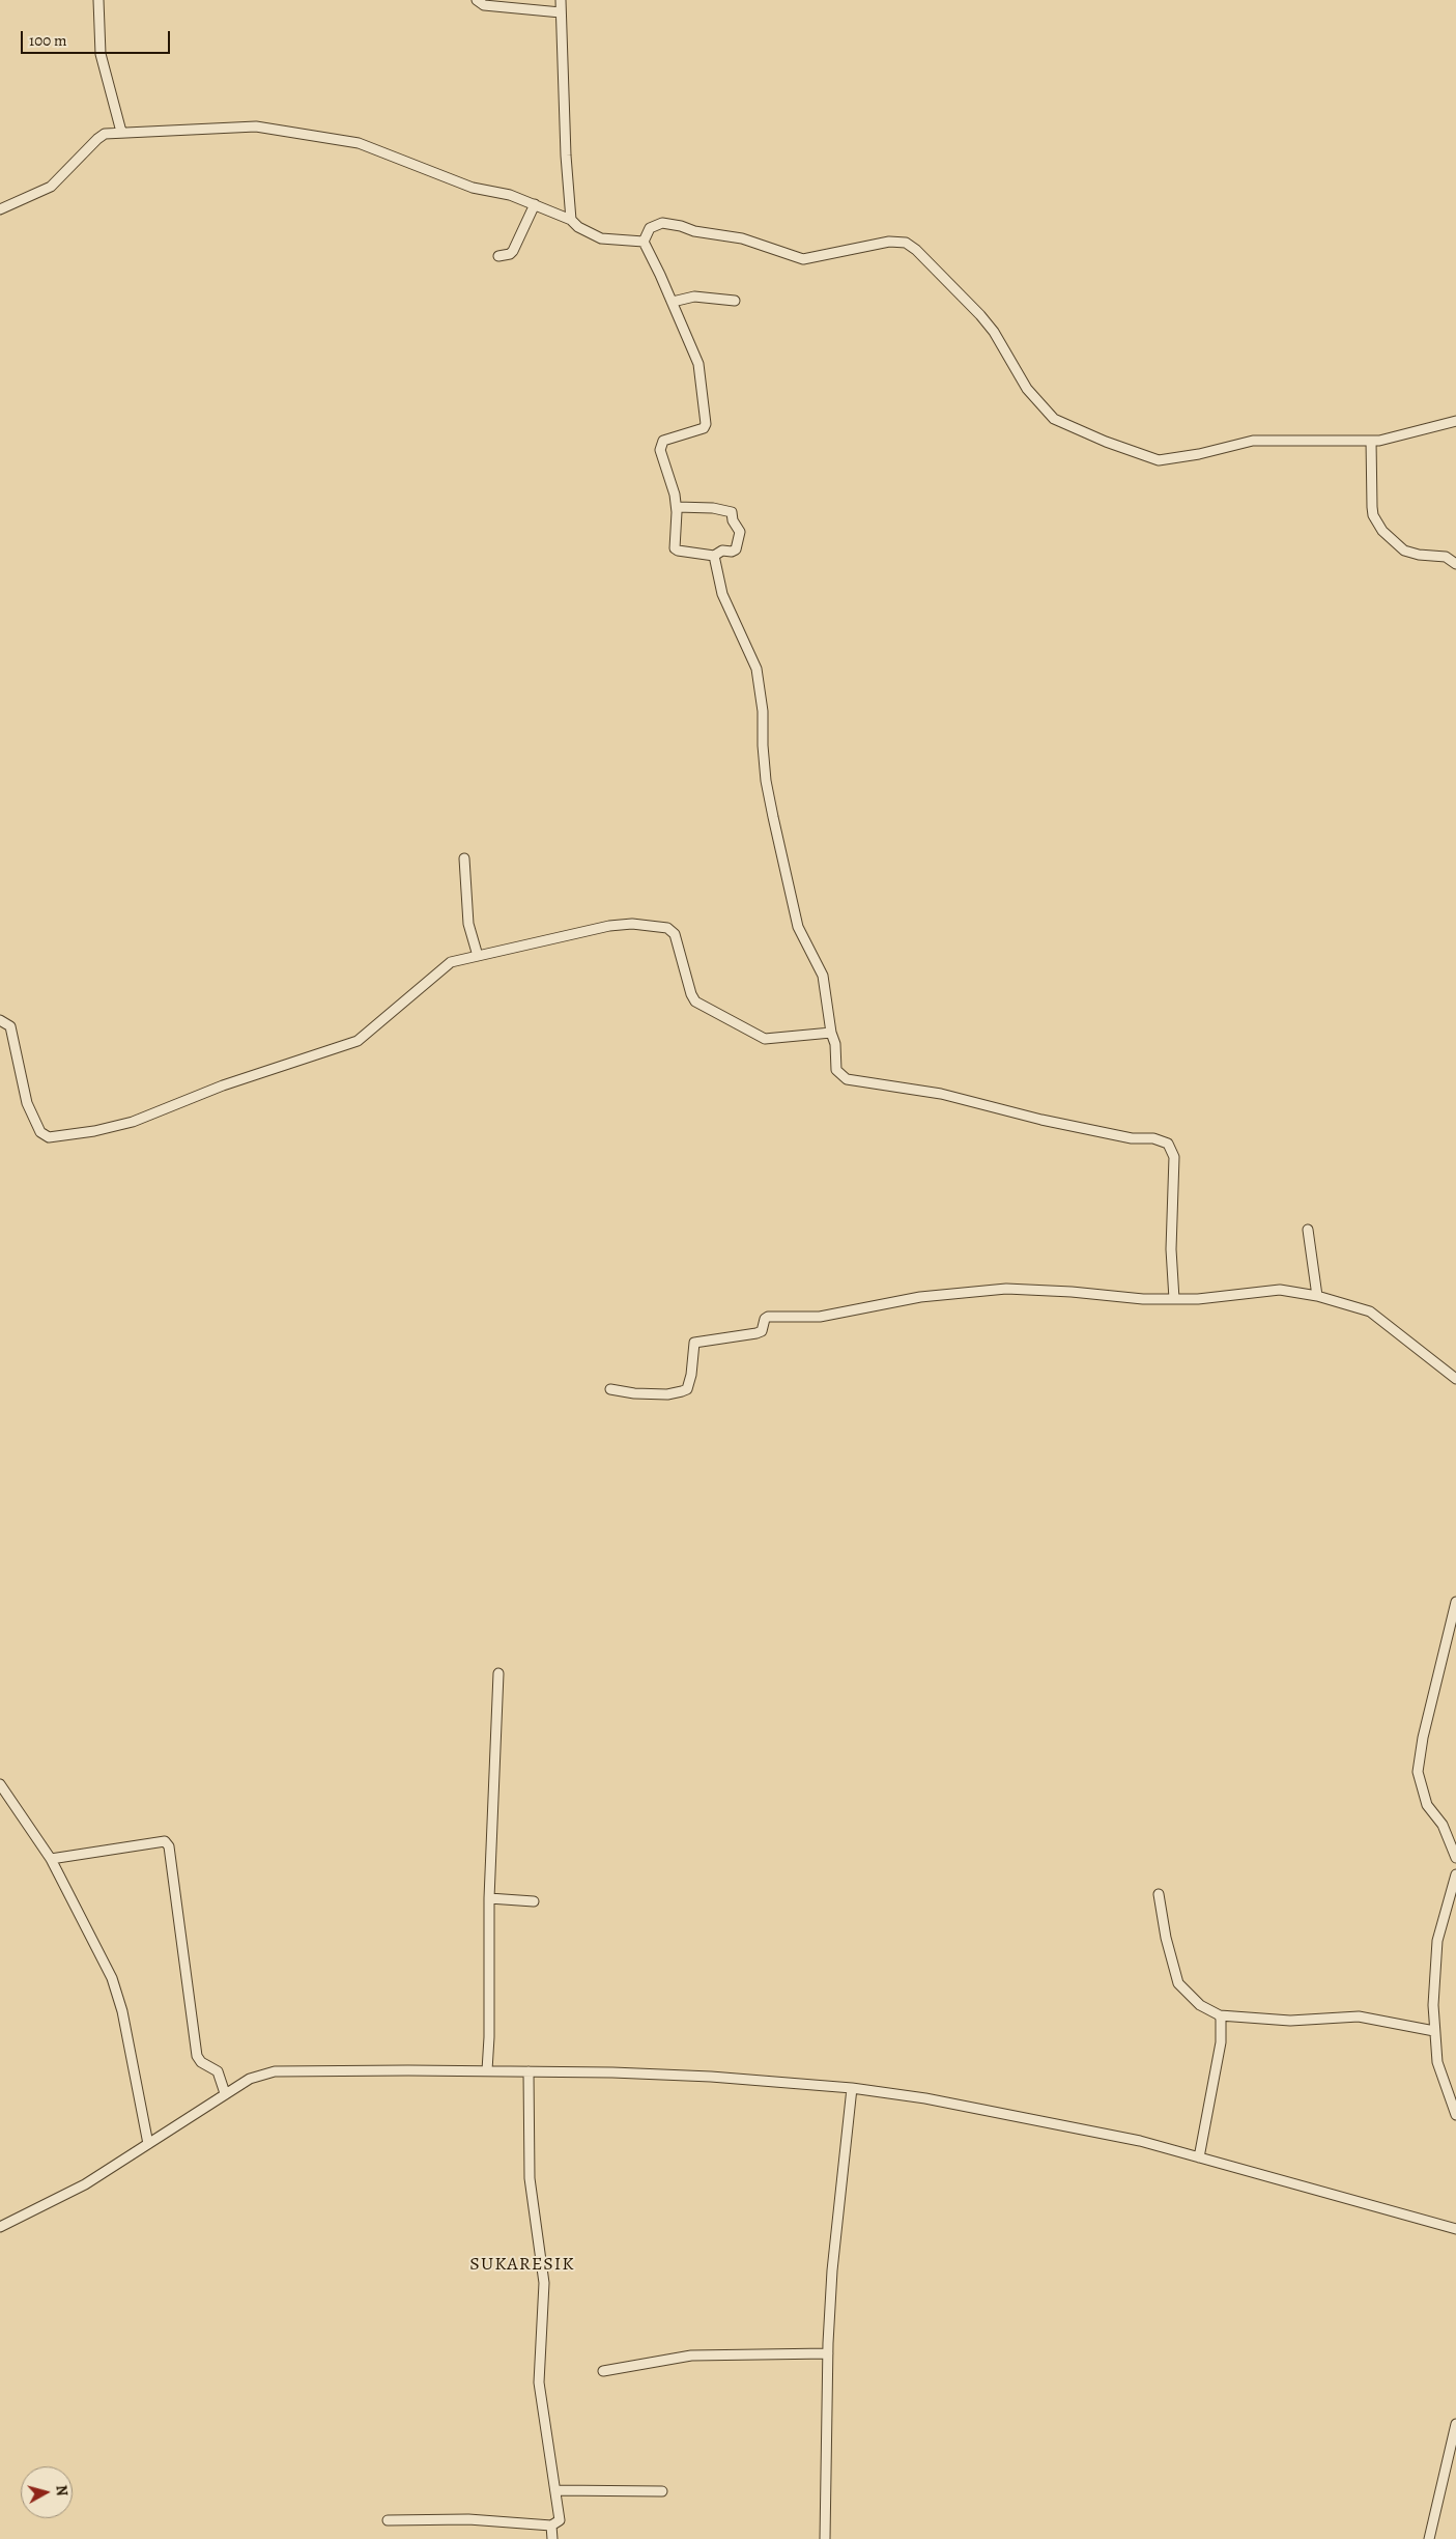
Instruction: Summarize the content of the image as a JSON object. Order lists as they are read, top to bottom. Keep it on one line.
{"districts":["SUKARESIK"],"scale_bar":"100 m","north":"right"}
